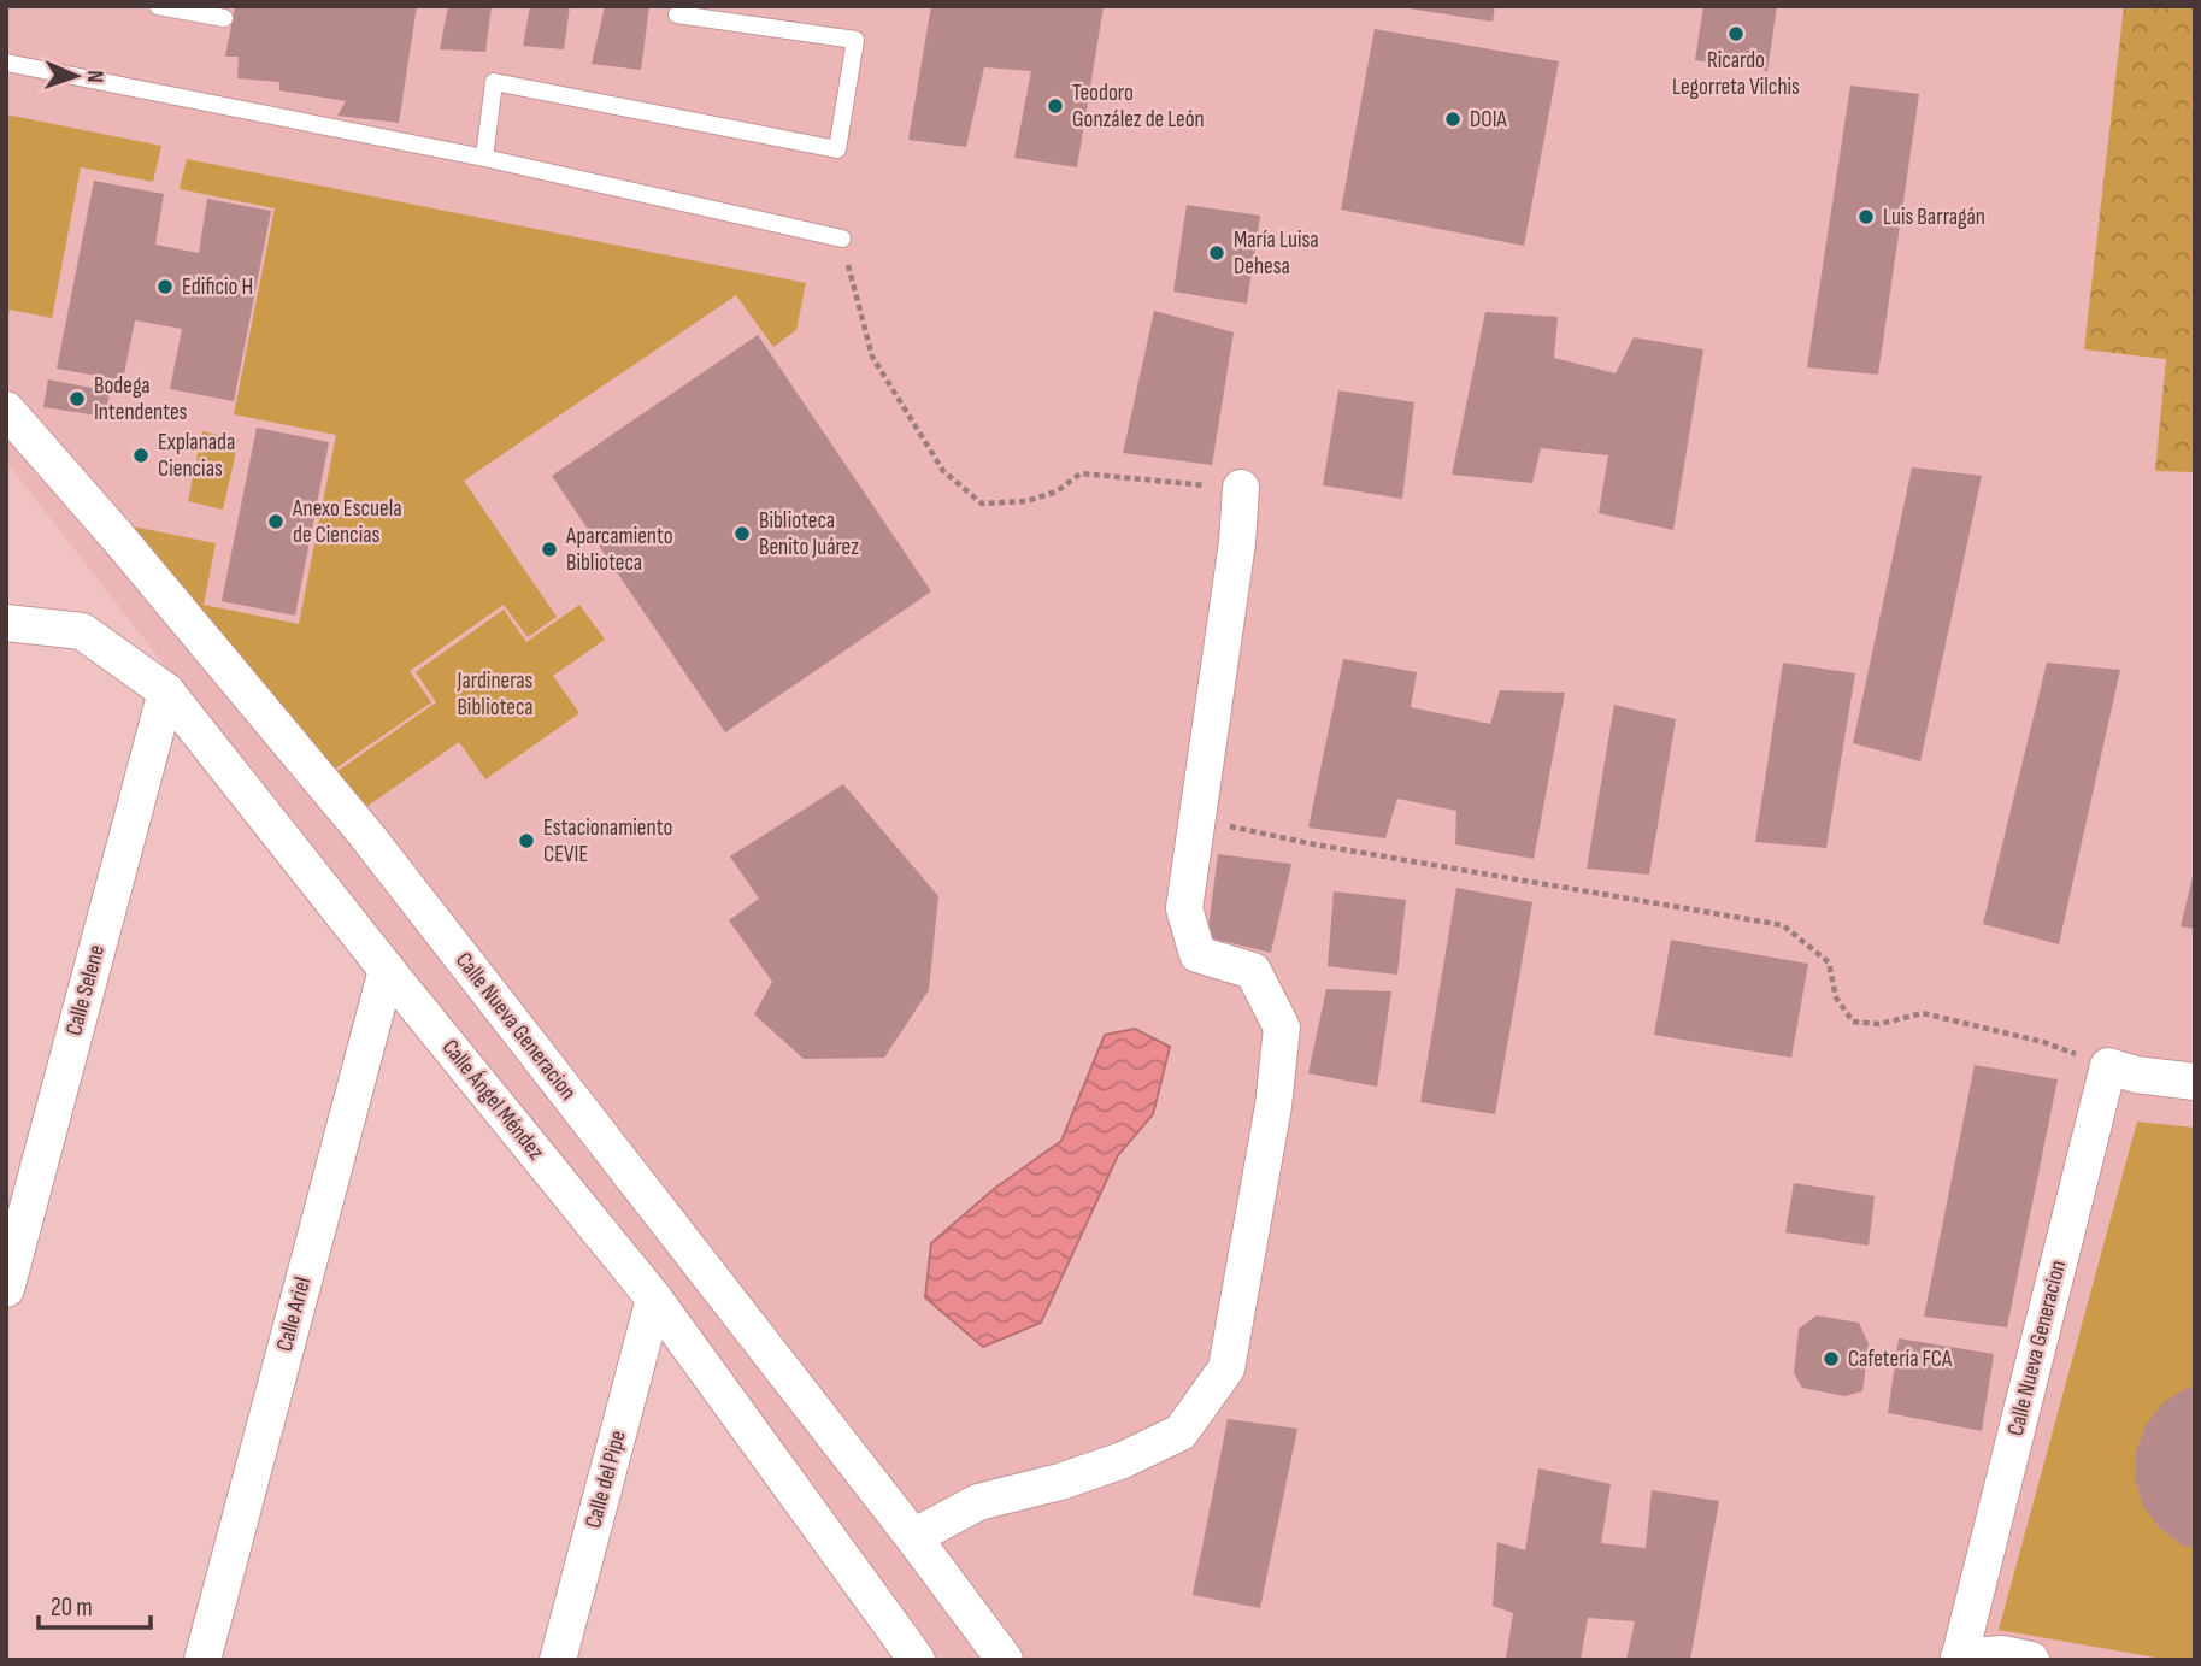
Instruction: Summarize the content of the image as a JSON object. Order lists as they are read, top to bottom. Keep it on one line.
{"streets":{"street":["Calle Selene","Calle Nueva Generacion","Calle Ángel Méndez","Calle Ariel","Calle del Pipe"]},"crossings":[["Calle Selene","Calle Ángel Méndez"],["Calle Ángel Méndez","Calle Ariel"],["Calle Ángel Méndez","Calle del Pipe"]],"parks":["Jardineras Biblioteca"],"places":["Ricardo Legorreta Vilchis","Teodoro González de León","DOIA","Luis Barragán","María Luisa Dehesa","Edificio H","Bodega Intendentes","Explanada Ciencias","Anexo Escuela de Ciencias","Biblioteca Benito Juárez","Aparcamiento Biblioteca","Estacionamiento CEVIE","Cafetería FCA"],"scale_bar":"20 m","north":"right"}
